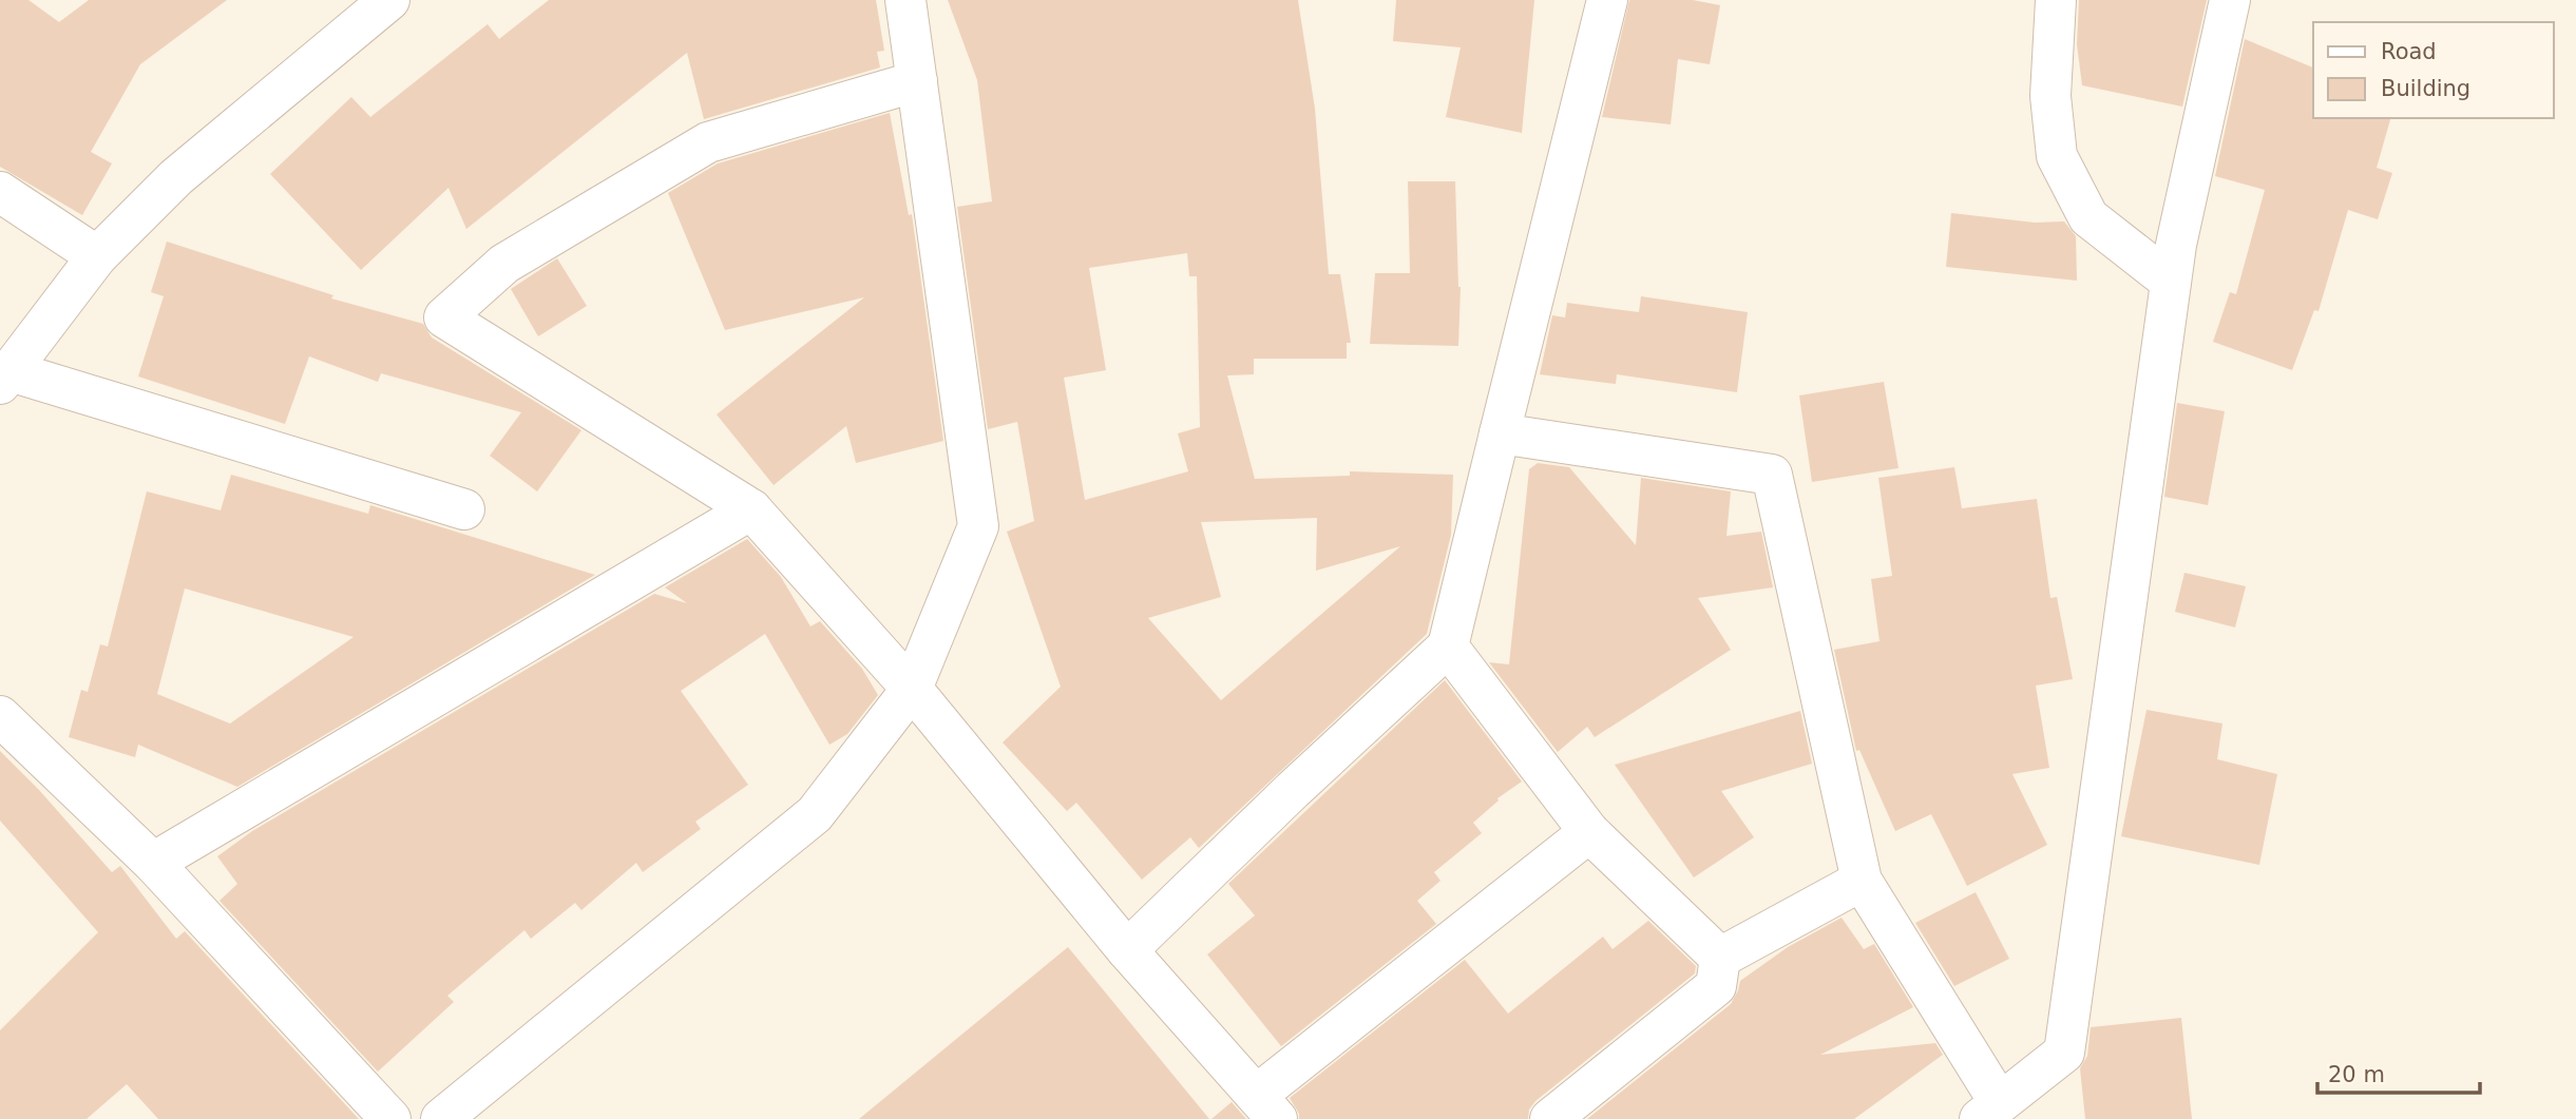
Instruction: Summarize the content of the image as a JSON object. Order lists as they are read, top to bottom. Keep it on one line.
{"legend":["Road","Building"],"scale_bar":"20 m"}
